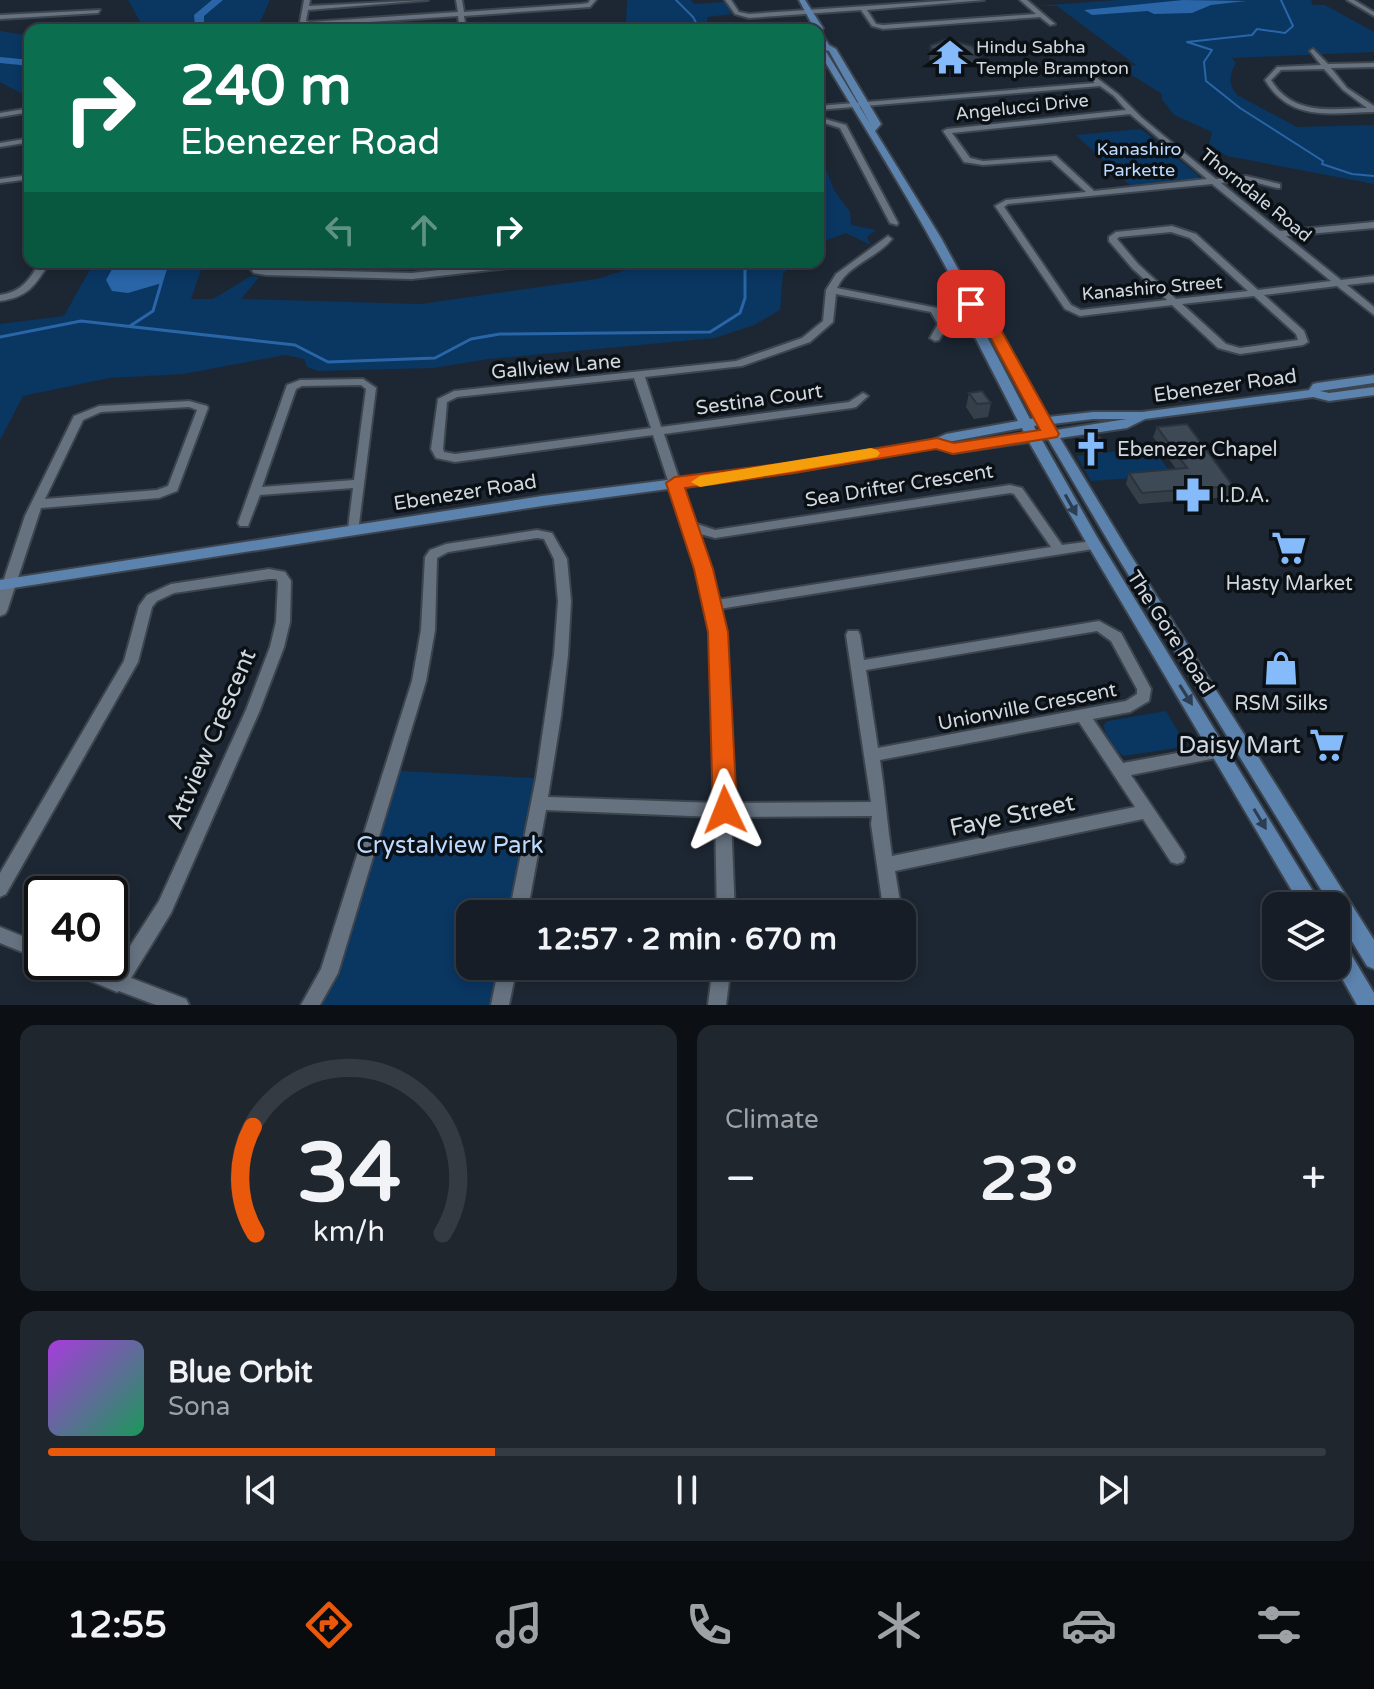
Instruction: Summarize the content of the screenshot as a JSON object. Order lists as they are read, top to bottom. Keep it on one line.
{"streets":{"main road":["Ebenezer Road","The Gore Road"],"street":["Angelucci Drive","Thorndale Road","Kanashiro Street","Gallview Lane","Sestina Court","Sea Drifter Crescent","Unionville Crescent","Attview Crescent","Faye Street"]},"crossings":[["Angelucci Drive","Thorndale Road"],["Angelucci Drive","Kanashiro Street"],["Thorndale Road","Kanashiro Street"],["Gallview Lane","Sestina Court"],["Ebenezer Road","The Gore Road"]],"parks":["Kanashiro Parkette","Crystalview Park"],"places":{"temple":["Hindu Sabha Temple Brampton"],"church":["Ebenezer Chapel"],"pharmacy":["I.D.A."],"supermarket":["Hasty Market","Daisy Mart"],"shop":["RSM Silks"]},"page":{"turn":["240 m","Ebenezer Road"],"limit":"40","trip":"12:57 · 2 min · 670 m","tile":"Climate","heat":["−","23°","+"],"song":["Blue Orbit","Sona"],"tabs":"12:55","gauge":["34","km/h"]}}
